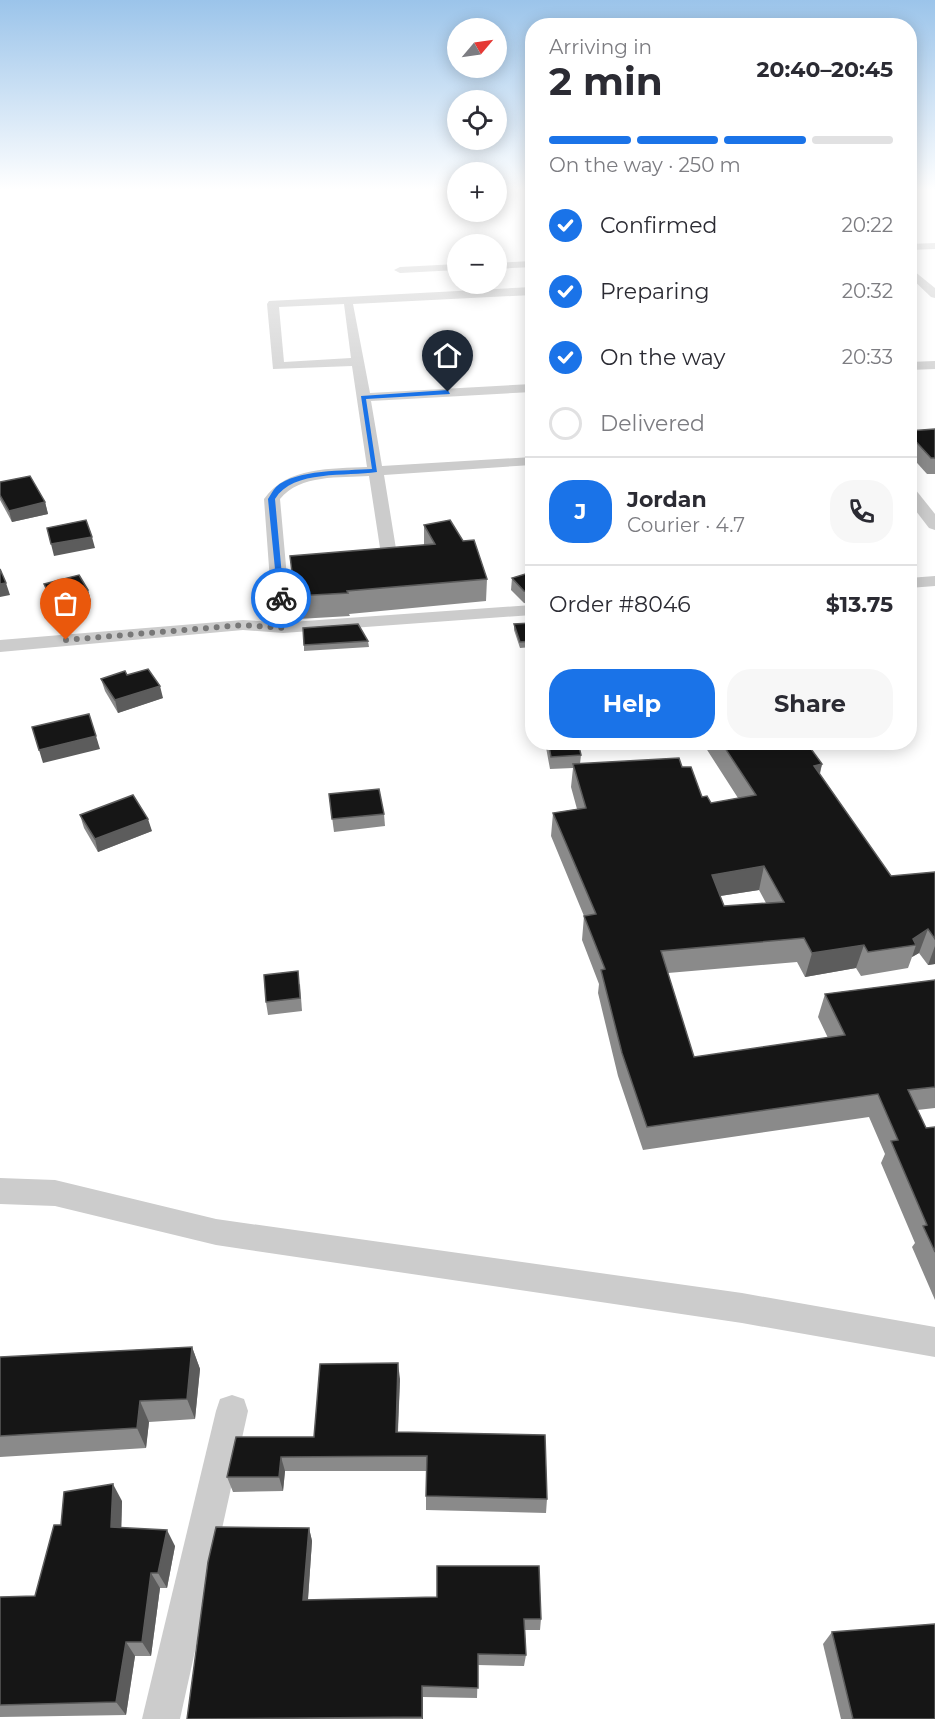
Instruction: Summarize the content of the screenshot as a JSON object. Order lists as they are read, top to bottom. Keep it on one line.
{"north":"top right","page":{"map_buttons":["+","−"],"heading":["2 min","Arriving in","20:40–20:45"],"panel":["Jordan","Courier · 4.7","Order #8046","$13.75"],"bar":"On the way · 250 m","list":[["Confirmed","20:22"],["Preparing","20:32"],["On the way","20:33"],"Delivered"],"round":"J","buttons":["Help","Share"]}}
